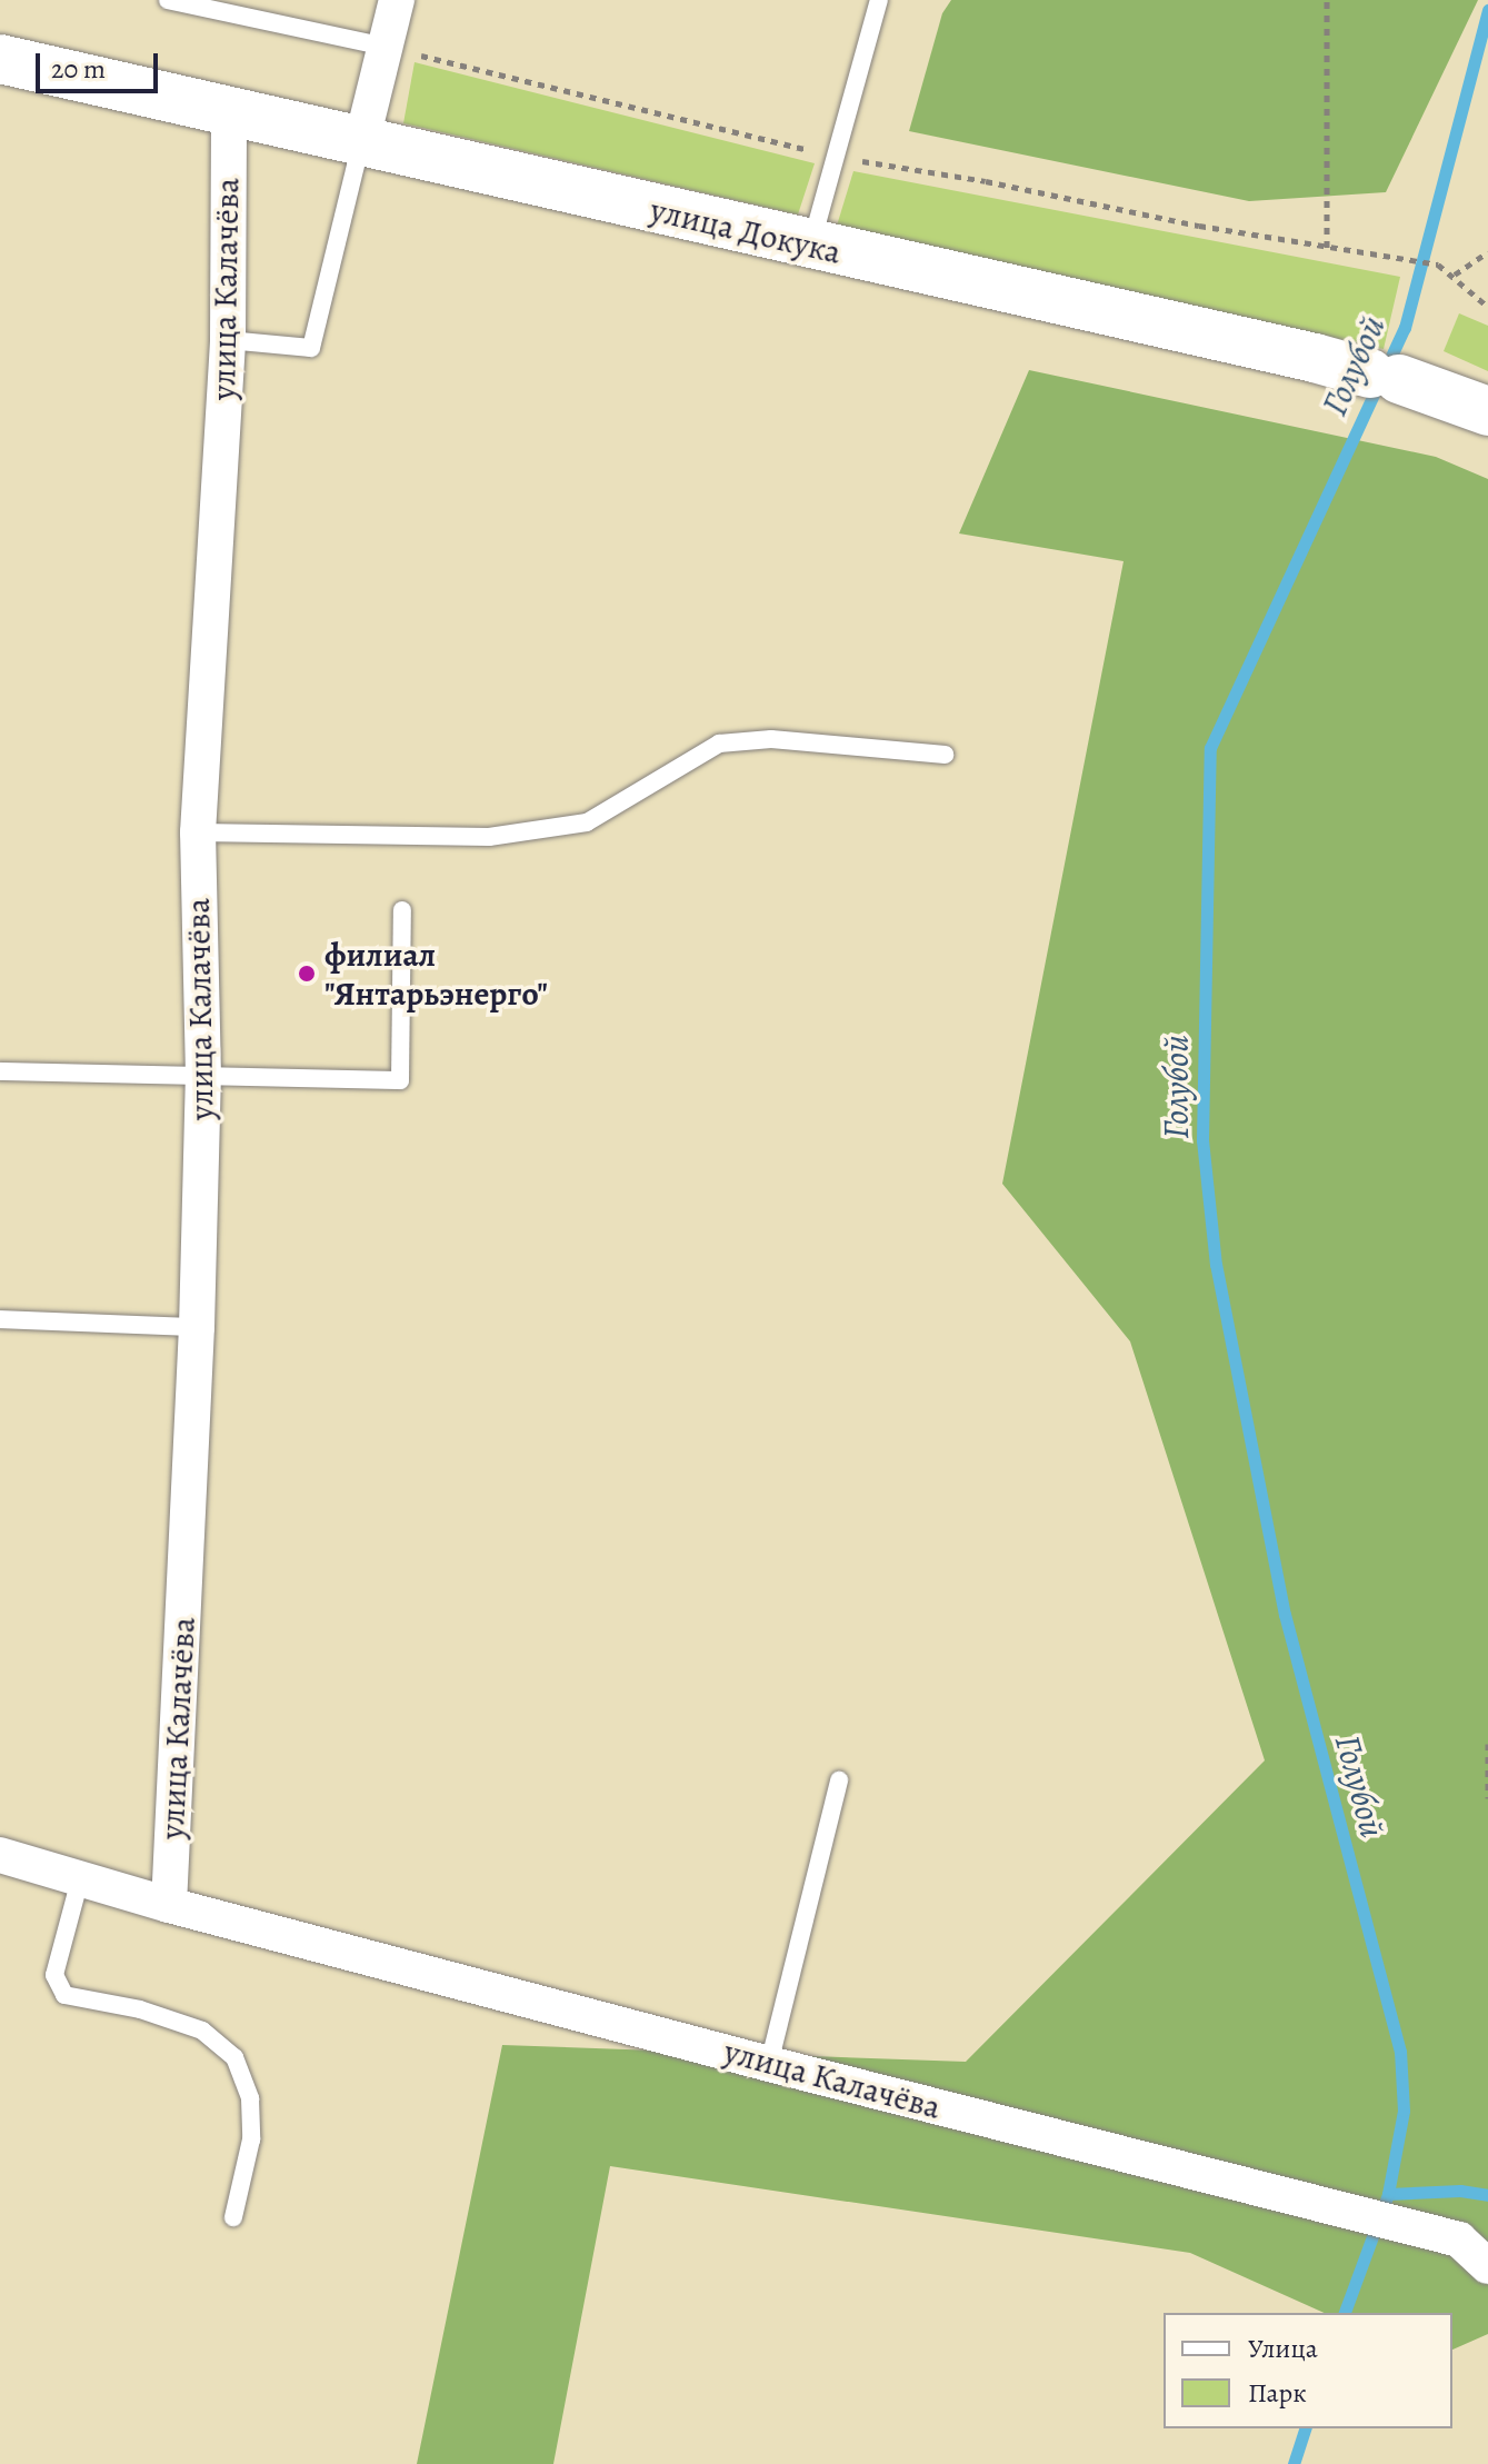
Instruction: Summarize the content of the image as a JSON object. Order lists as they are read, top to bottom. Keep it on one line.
{"streets":{"street":["улица Докука","улица Калачёва"]},"crossings":[["улица Докука","улица Калачёва"]],"water":["Голубой"],"places":["филиал \"Янтарьэнерго\""],"legend":["Улица","Парк"],"scale_bar":"20 m"}
